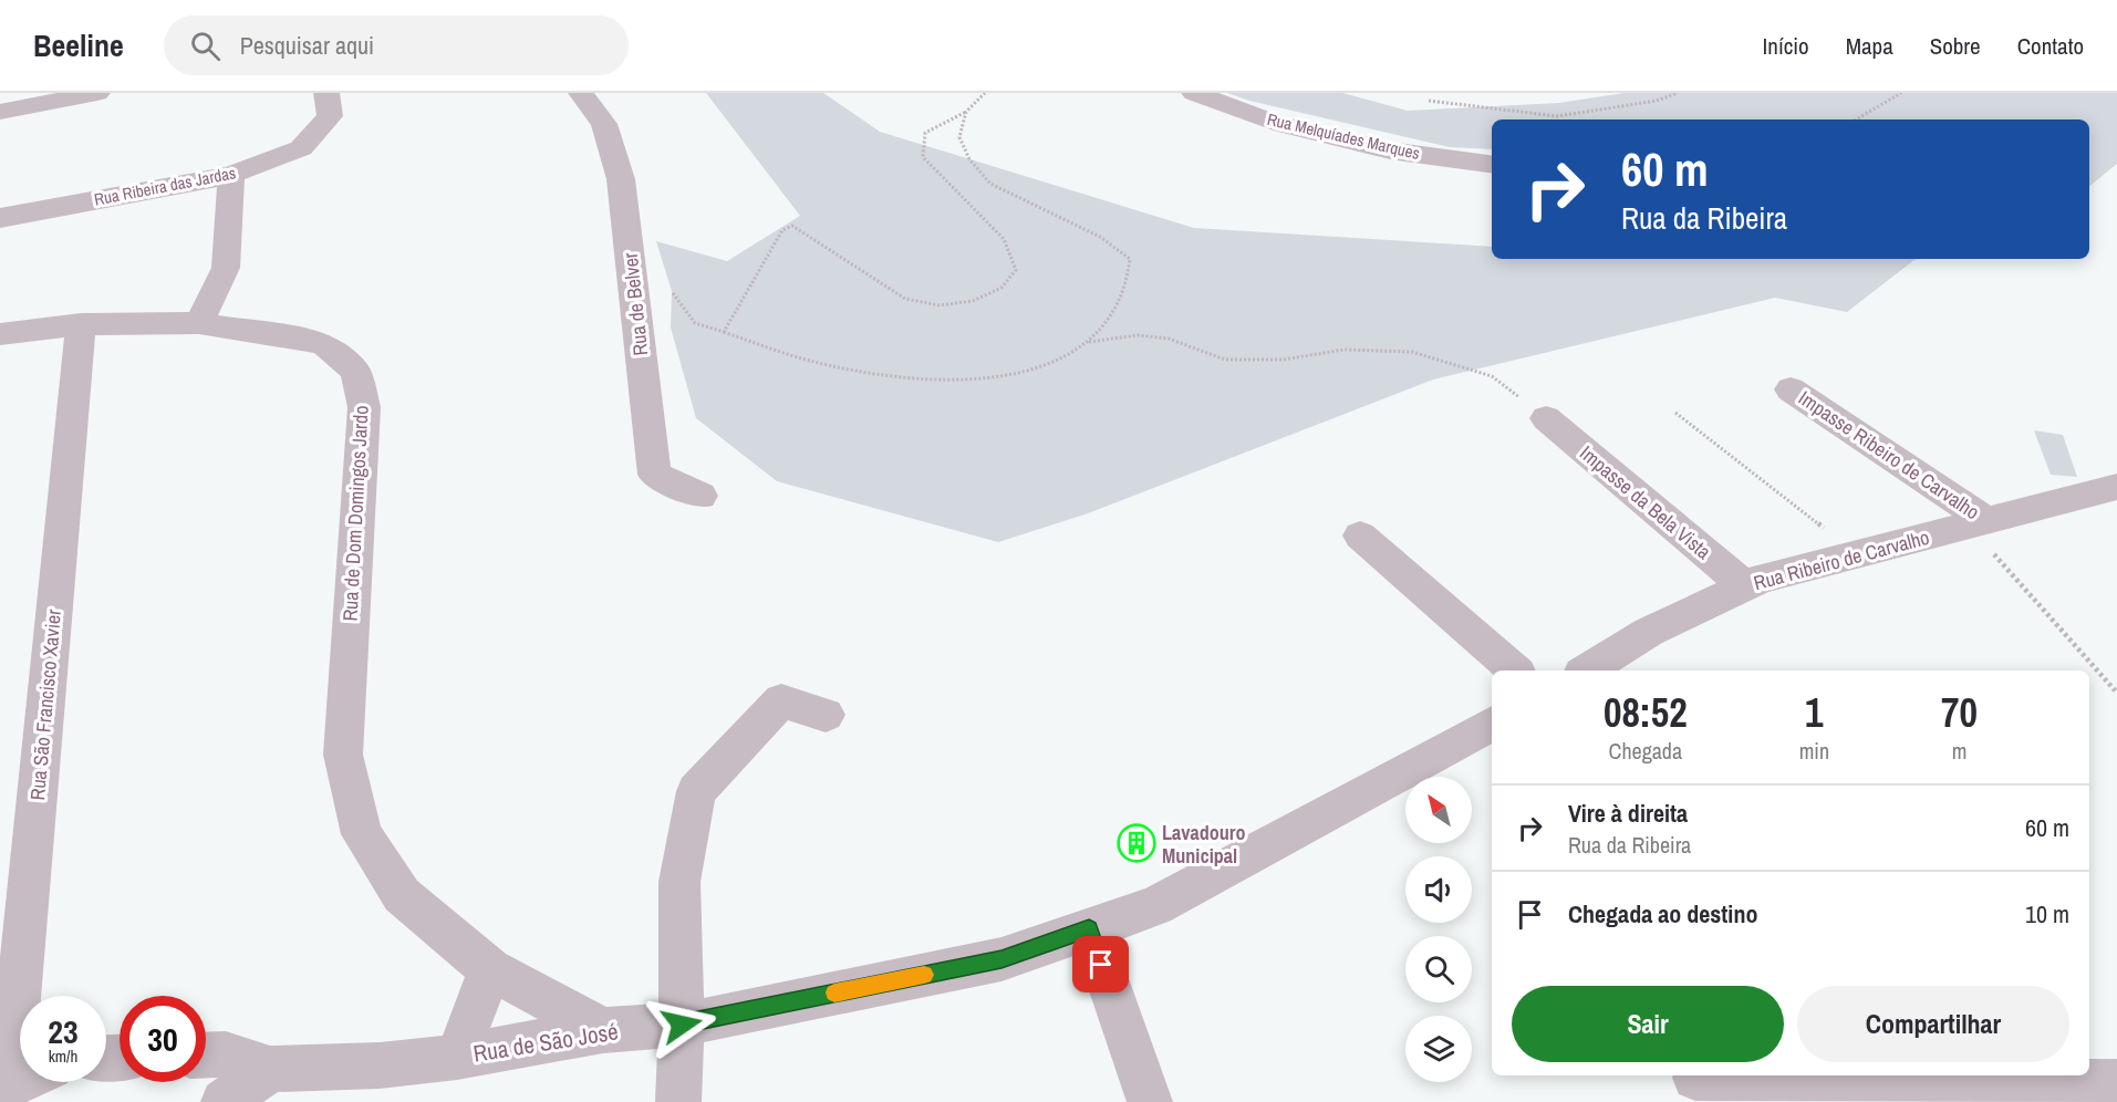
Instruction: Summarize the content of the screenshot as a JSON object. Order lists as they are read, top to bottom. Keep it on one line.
{"streets":{"street":["Rua Melquíades Marques","Rua Ribeira das Jardas","Rua de Belver","Impasse Ribeiro de Carvalho","Impasse da Bela Vista","Rua de Dom Domingos Jardo","Rua Ribeiro de Carvalho","Rua São Francisco Xavier","Rua de São José"]},"crossings":[["Impasse Ribeiro de Carvalho","Rua Ribeiro de Carvalho"],["Impasse da Bela Vista","Rua Ribeiro de Carvalho"],["Rua de Dom Domingos Jardo","Rua São Francisco Xavier"],["Rua de Dom Domingos Jardo","Rua de São José"]],"places":{"building":["Lavadouro Municipal"]},"north":"top left","page":{"header":"Beeline","search":"Pesquisar aqui","nav":["Início","Mapa","Sobre","Contato"],"turn":["60 m","Rua da Ribeira"],"eta":["08:52","Chegada","1","min","70","m"],"list":[{"name":"Vire à direita","note":"Rua da Ribeira","value":"60 m"},{"name":"Chegada ao destino","value":"10 m"}],"buttons":["Sair","Compartilhar"],"speed":"23 km/h","limit":"30"}}
